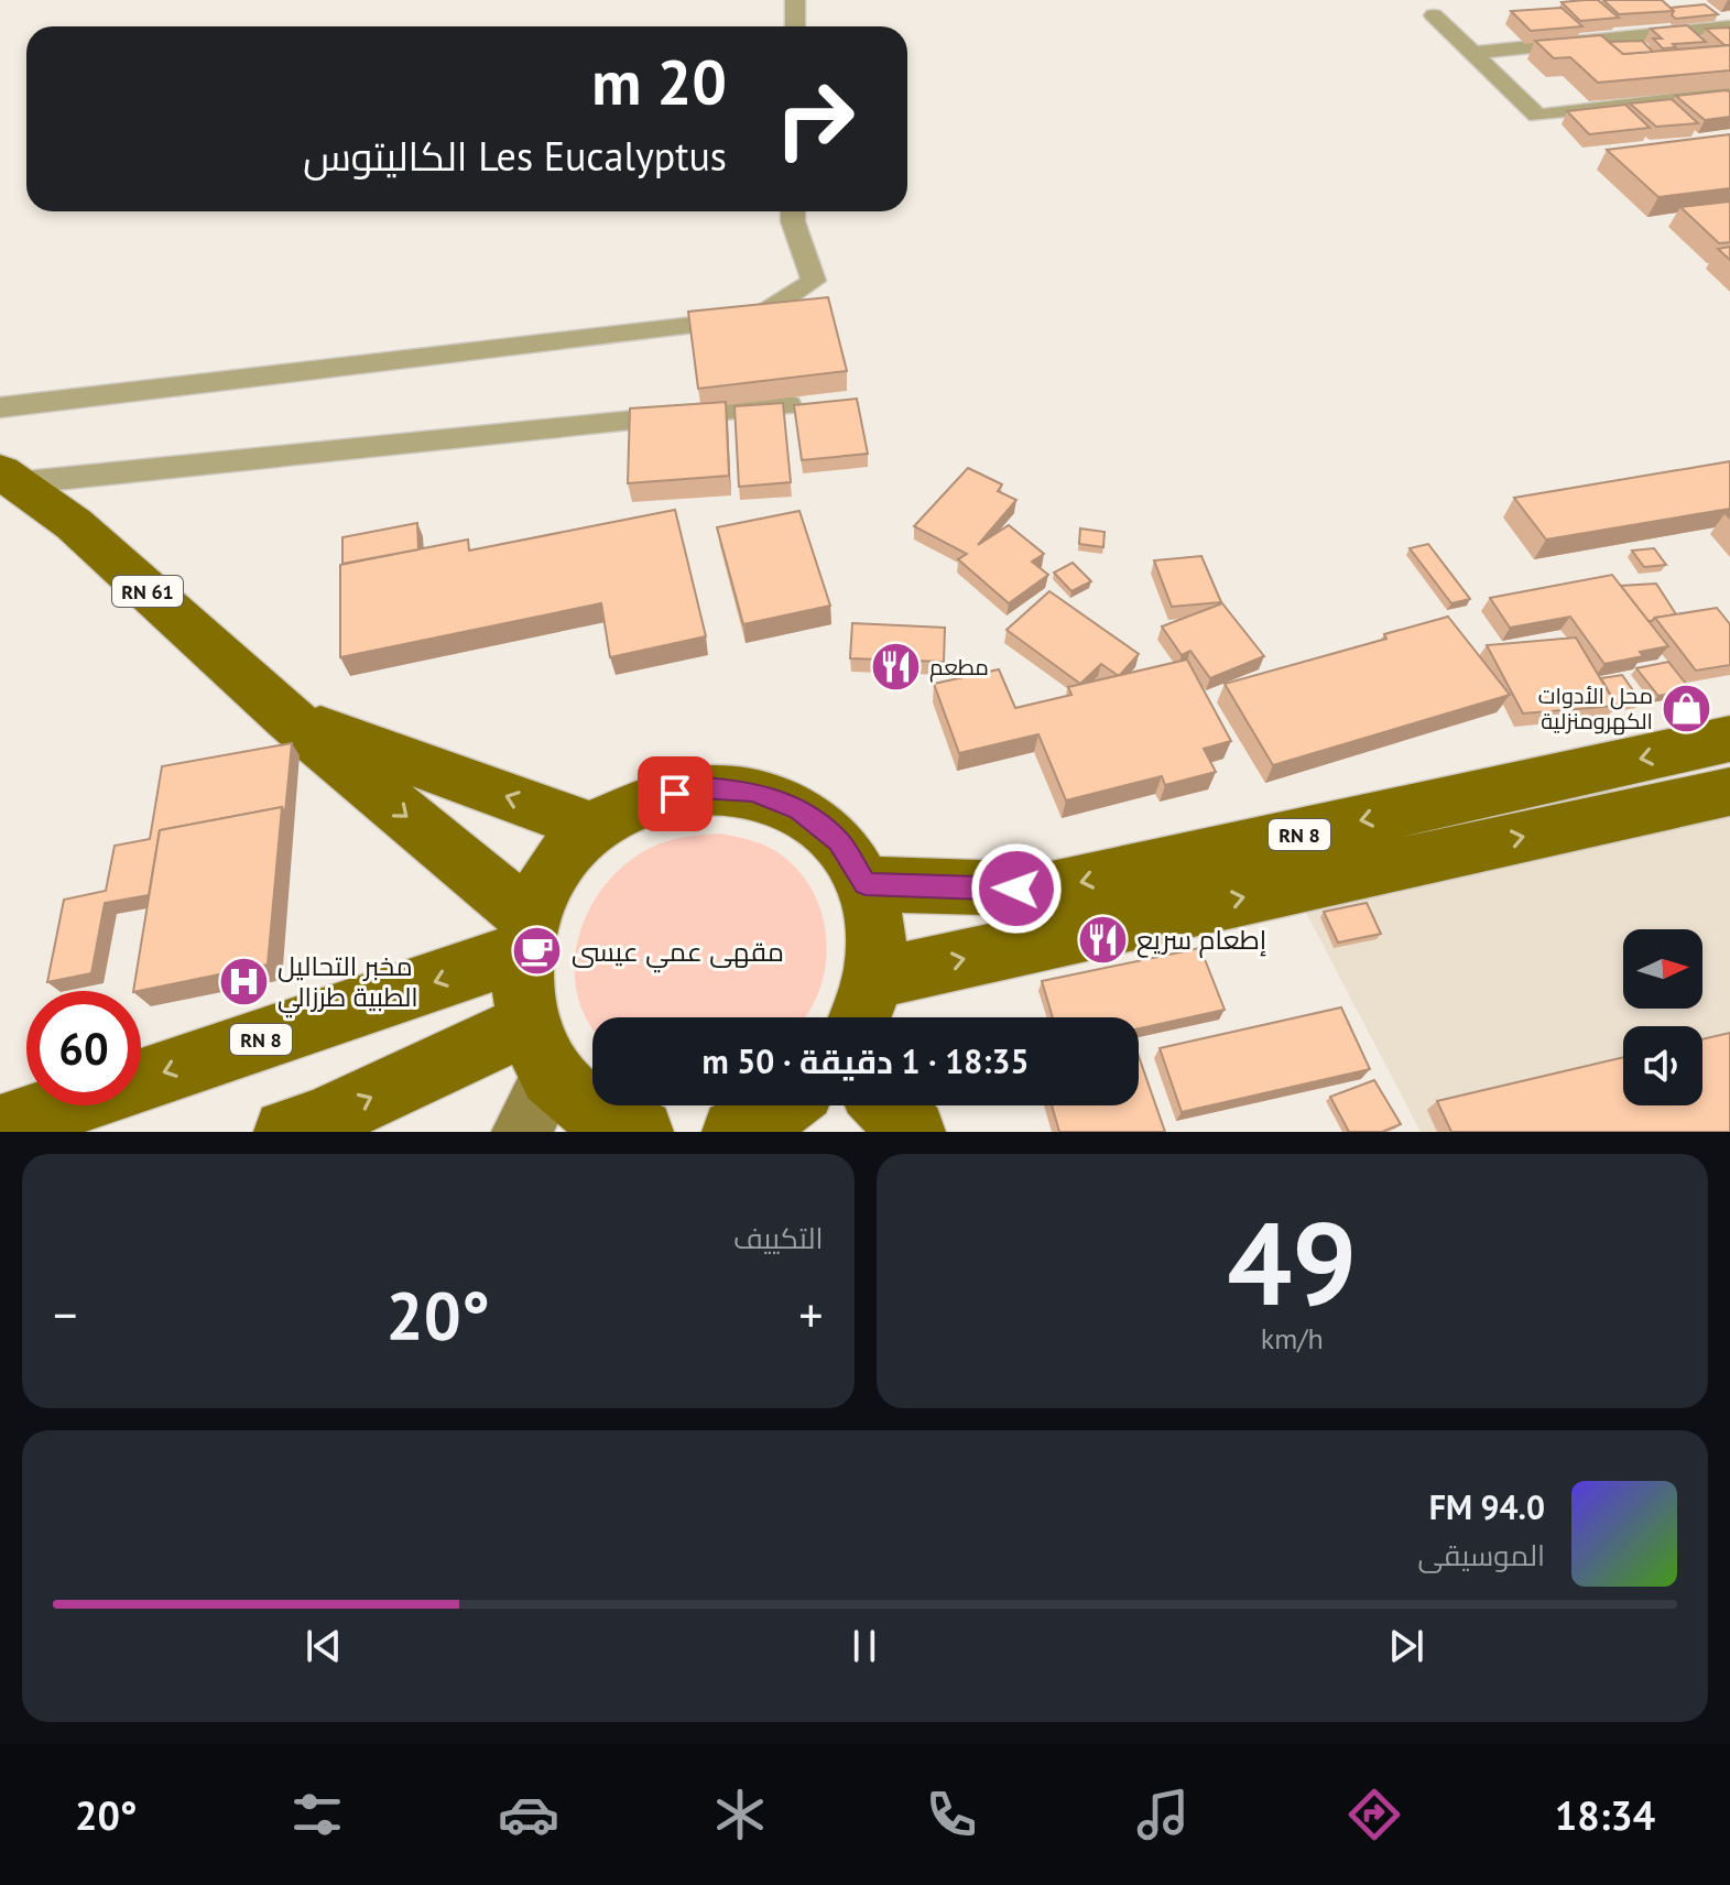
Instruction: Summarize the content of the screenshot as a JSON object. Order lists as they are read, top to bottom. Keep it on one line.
{"streets":{"main road":["RN 61","RN 8"]},"crossings":[["RN 61","RN 8"]],"places":{"restaurant":["مطعم","إطعام سريع"],"shop":["محل الأدوات الكهرومنزلية"],"cafe":["مقهى عمي عيسى"],"hospital":["مخبر التحاليل الطبية طرزالي"]},"north":"right","page":{"turn":["20 m","Les Eucalyptus الكاليتوس"],"limit":"60","trip":"18:35 · 1 دقيقة · 50 m","tile":[["49","km/h"],"التكييف"],"heat":["−","20°","+"],"song":["94.0 FM","الموسيقى"],"tabs":["18:34","20°"]}}
